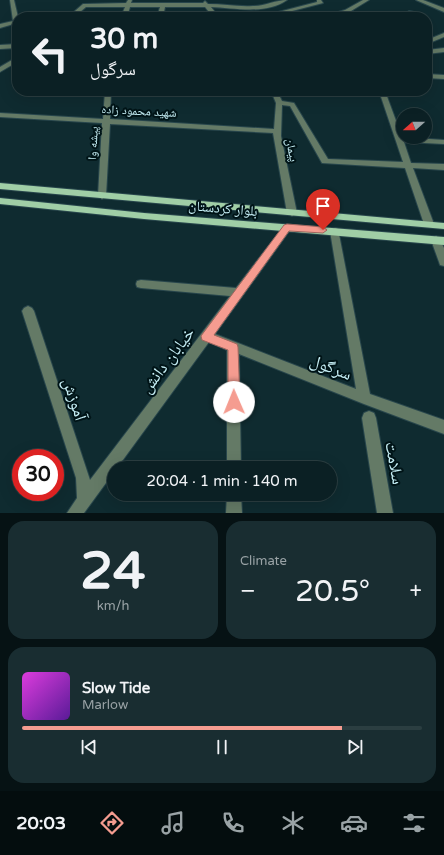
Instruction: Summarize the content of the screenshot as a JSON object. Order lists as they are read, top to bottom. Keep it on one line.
{"streets":{"main road":["بلوار کردستان"],"street":["شهید محمود زاده","پیشه وا","پیمان","خیابان دانش","سرگول","آموزش","سلامت"]},"crossings":[["شهید محمود زاده","پیشه وا"],["شهید محمود زاده","پیمان"],["پیشه وا","بلوار کردستان"],["پیمان","بلوار کردستان"],["بلوار کردستان","خیابان دانش"],["خیابان دانش","سرگول"],["خیابان دانش","آموزش"]],"north":"left","page":{"turn":["30 m","سرگول"],"limit":"30","trip":"20:04 · 1 min · 140 m","tile":[["24","km/h"],"Climate"],"heat":["−","20.5°","+"],"song":["Slow Tide","Marlow"],"tabs":"20:03"}}
